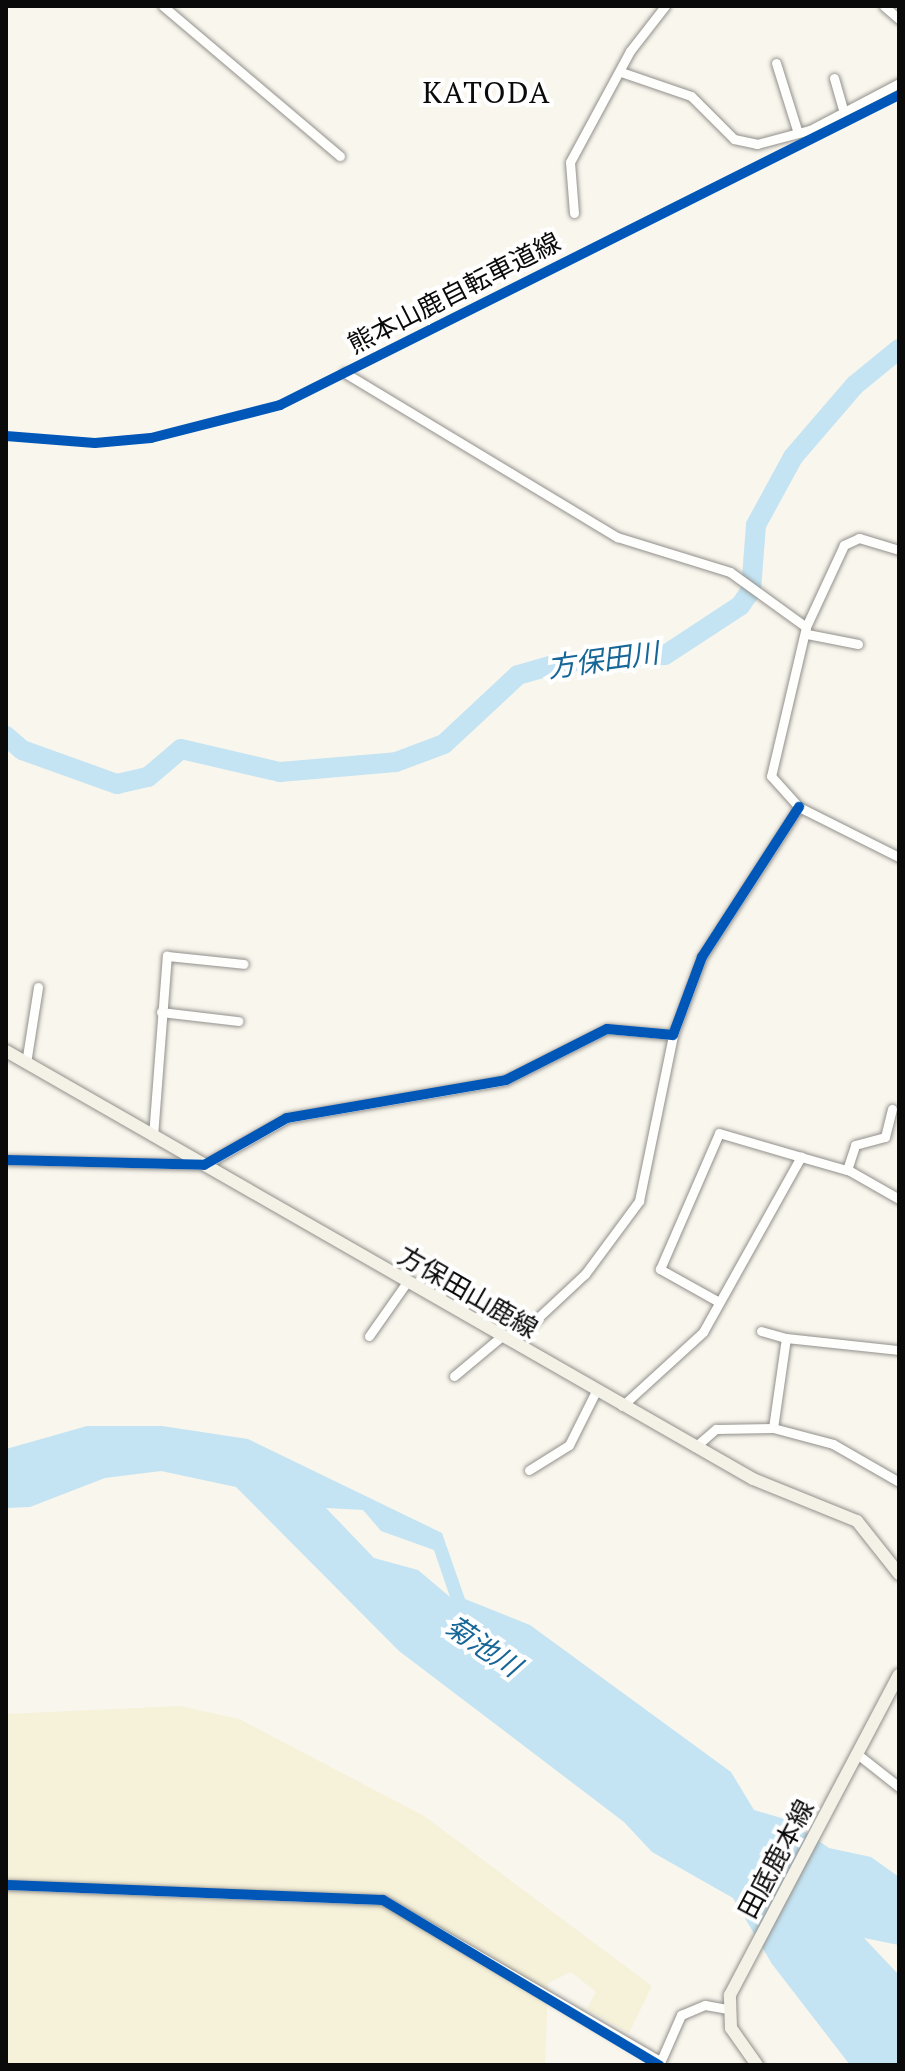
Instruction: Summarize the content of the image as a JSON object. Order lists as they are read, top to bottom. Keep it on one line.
{"streets":{"main road":["方保田山鹿線","田底鹿本線"],"cycle path":["熊本山鹿自転車道線"]},"districts":["KATODA"],"water":["方保田川","菊池川"]}
